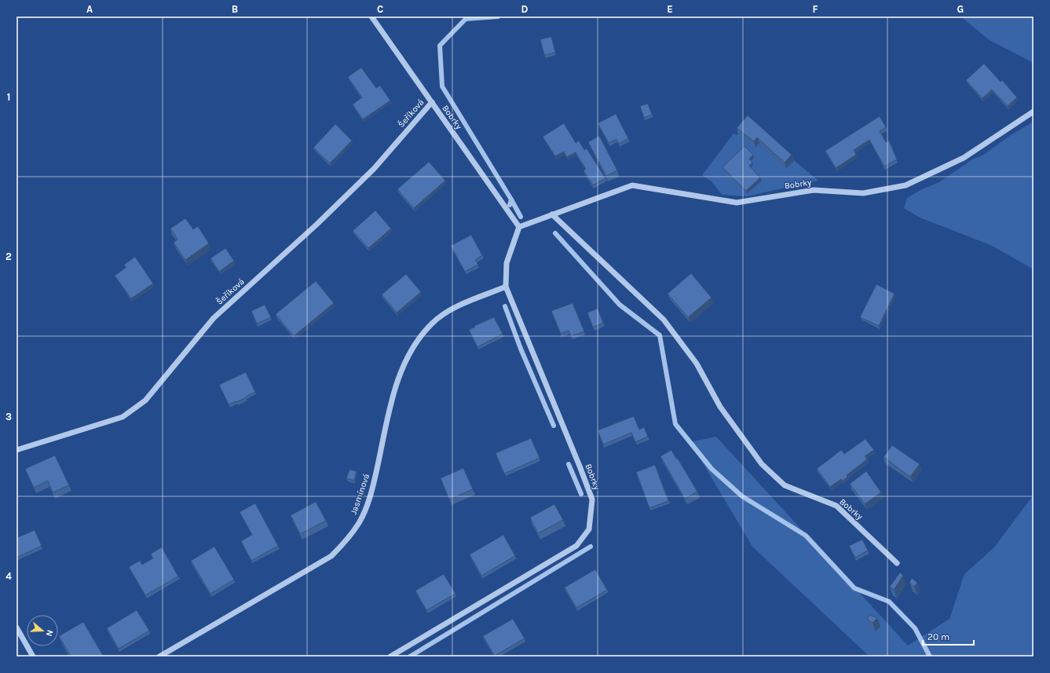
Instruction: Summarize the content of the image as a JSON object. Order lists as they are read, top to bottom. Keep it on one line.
{"streets":{"street":["Šeříková","Bobrky","Jasmínová"]},"crossings":[["Šeříková","Bobrky"],["Bobrky","Jasmínová"]],"scale_bar":"20 m","north":"right","grid":{"columns":["A","B","C","D","E","F","G"],"rows":["1","2","3","4"]}}
